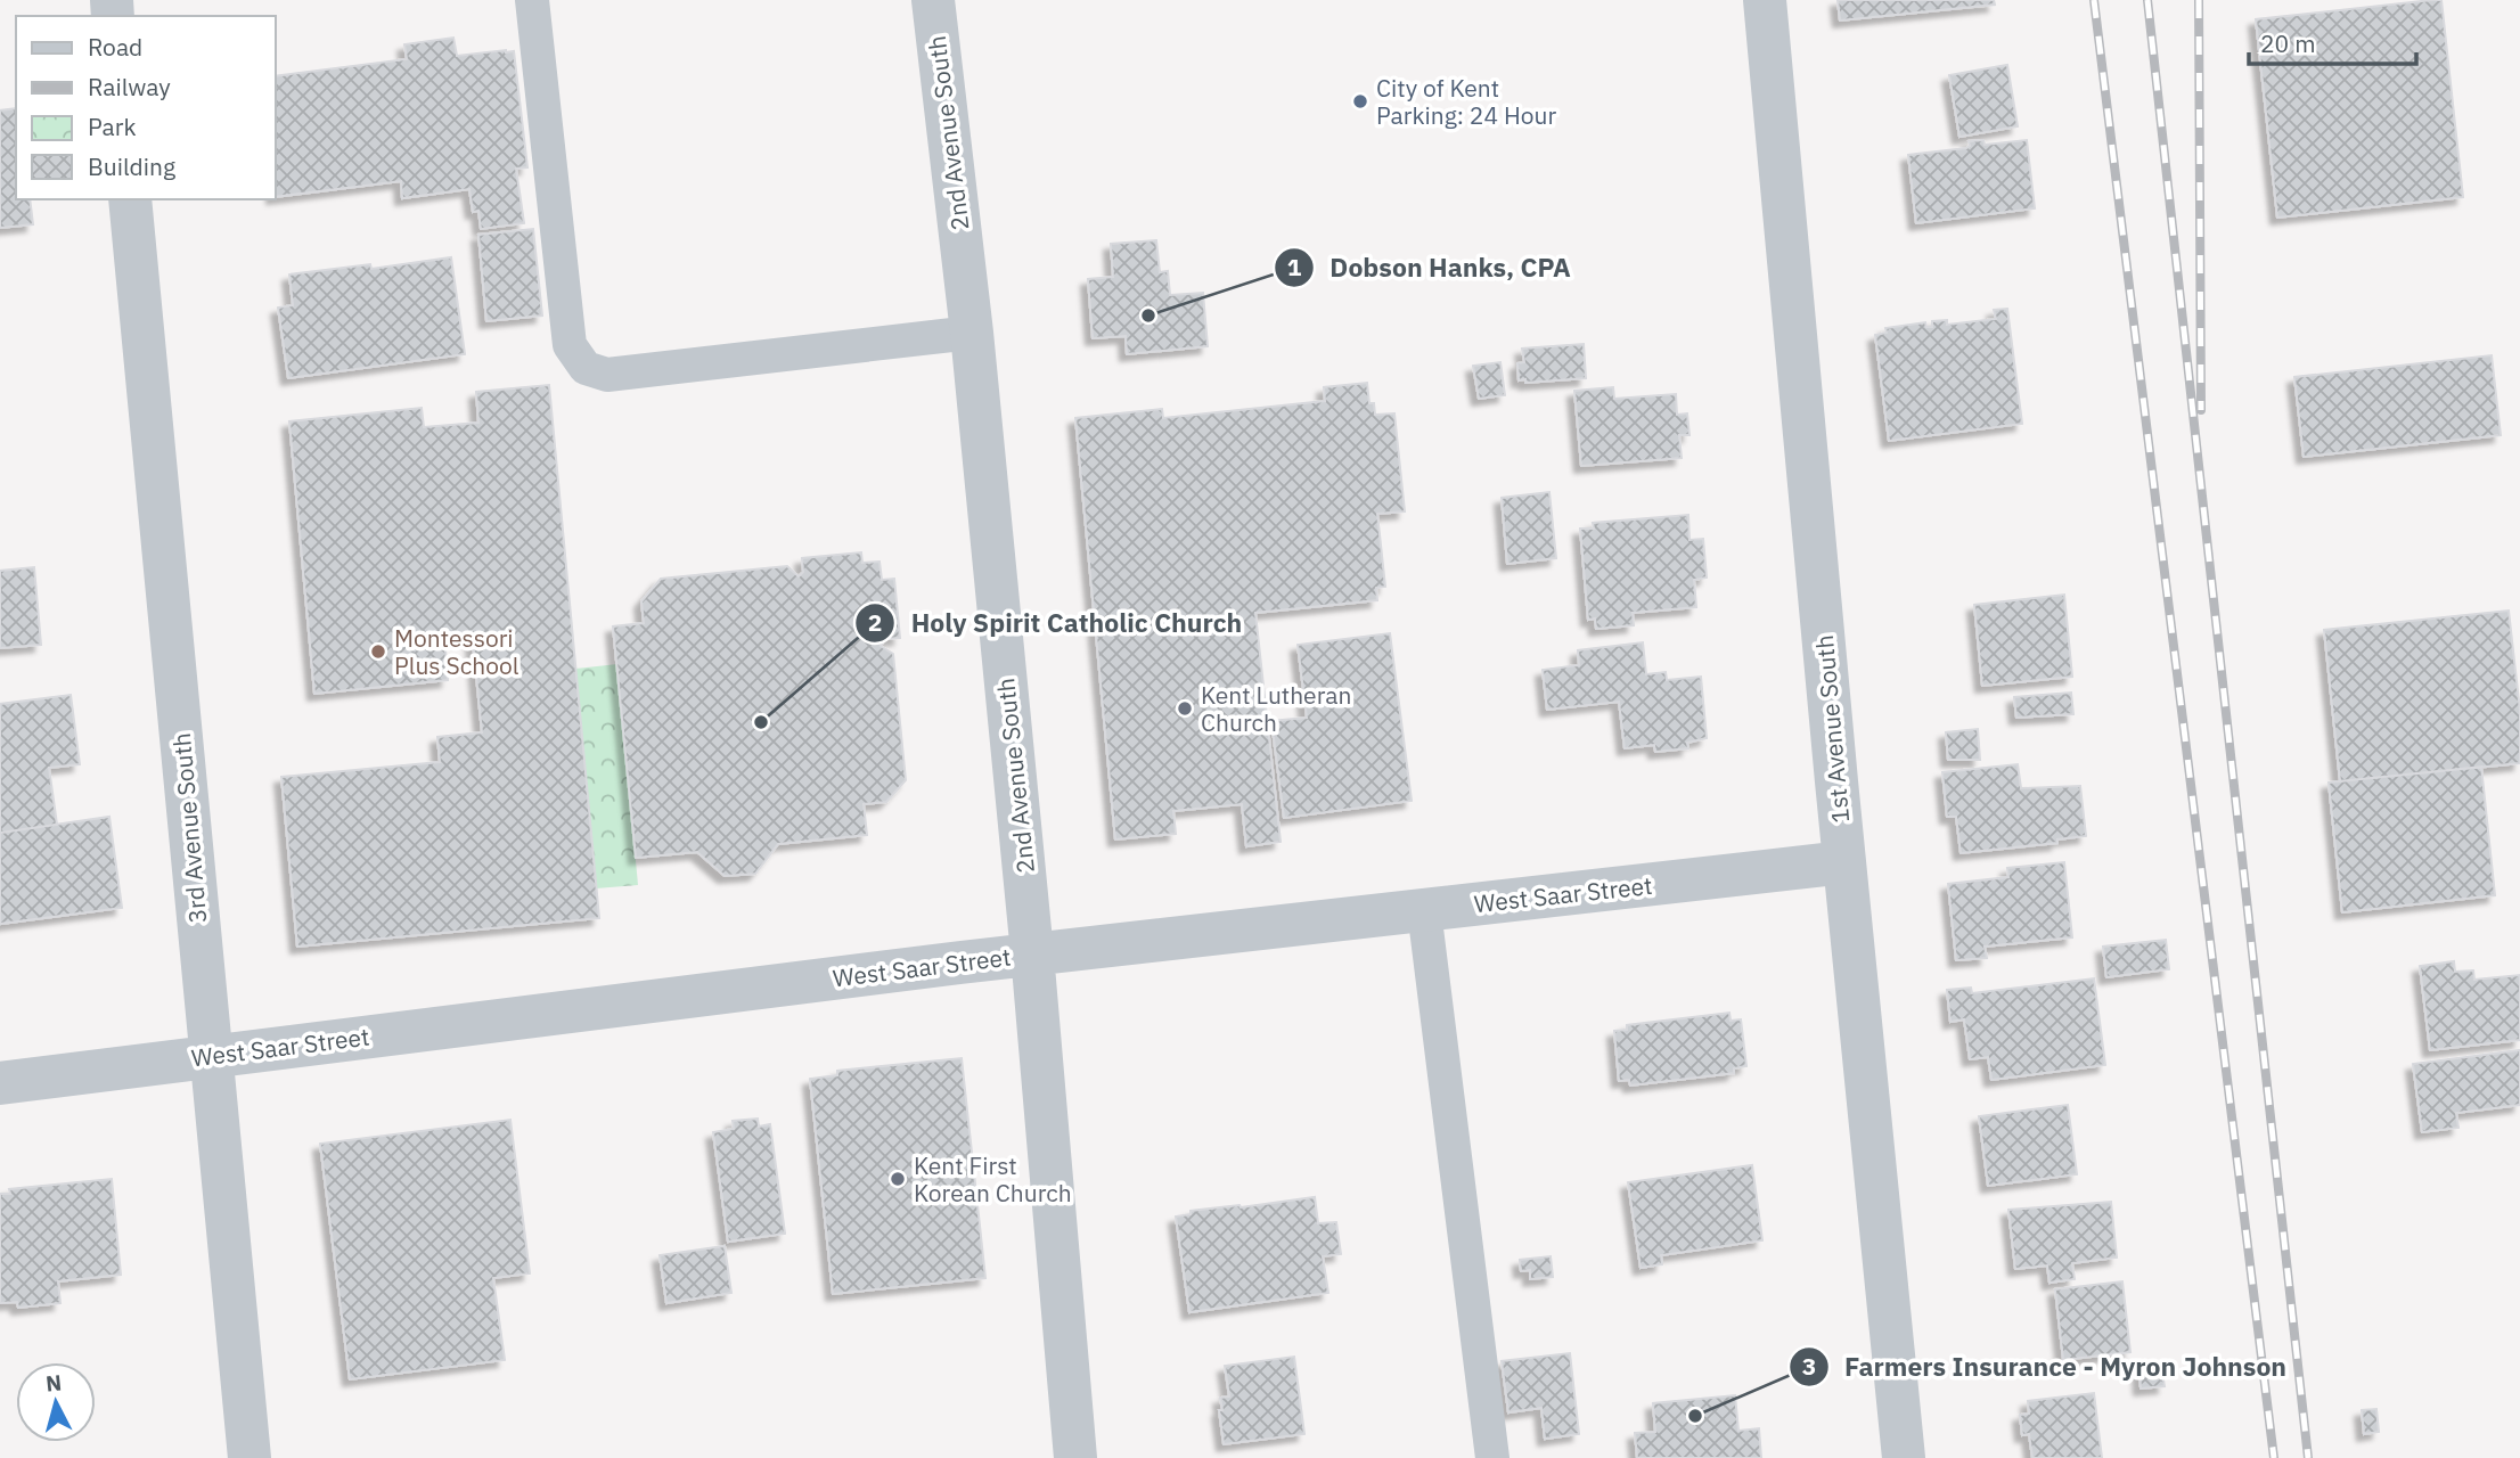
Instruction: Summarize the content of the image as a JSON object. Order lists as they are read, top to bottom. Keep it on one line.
{"streets":{"street":["2nd Avenue South","1st Avenue South","3rd Avenue South","West Saar Street"]},"crossings":[["2nd Avenue South","West Saar Street"],["1st Avenue South","West Saar Street"],["3rd Avenue South","West Saar Street"]],"places":["City of Kent Parking: 24 Hour","Dobson Hanks, CPA","Montessori Plus School","Kent Lutheran Church","Holy Spirit Catholic Church","Kent First Korean Church","Farmers Insurance - Myron Johnson"],"legend":["Road","Railway","Park","Building"],"scale_bar":"20 m","north":"top"}
